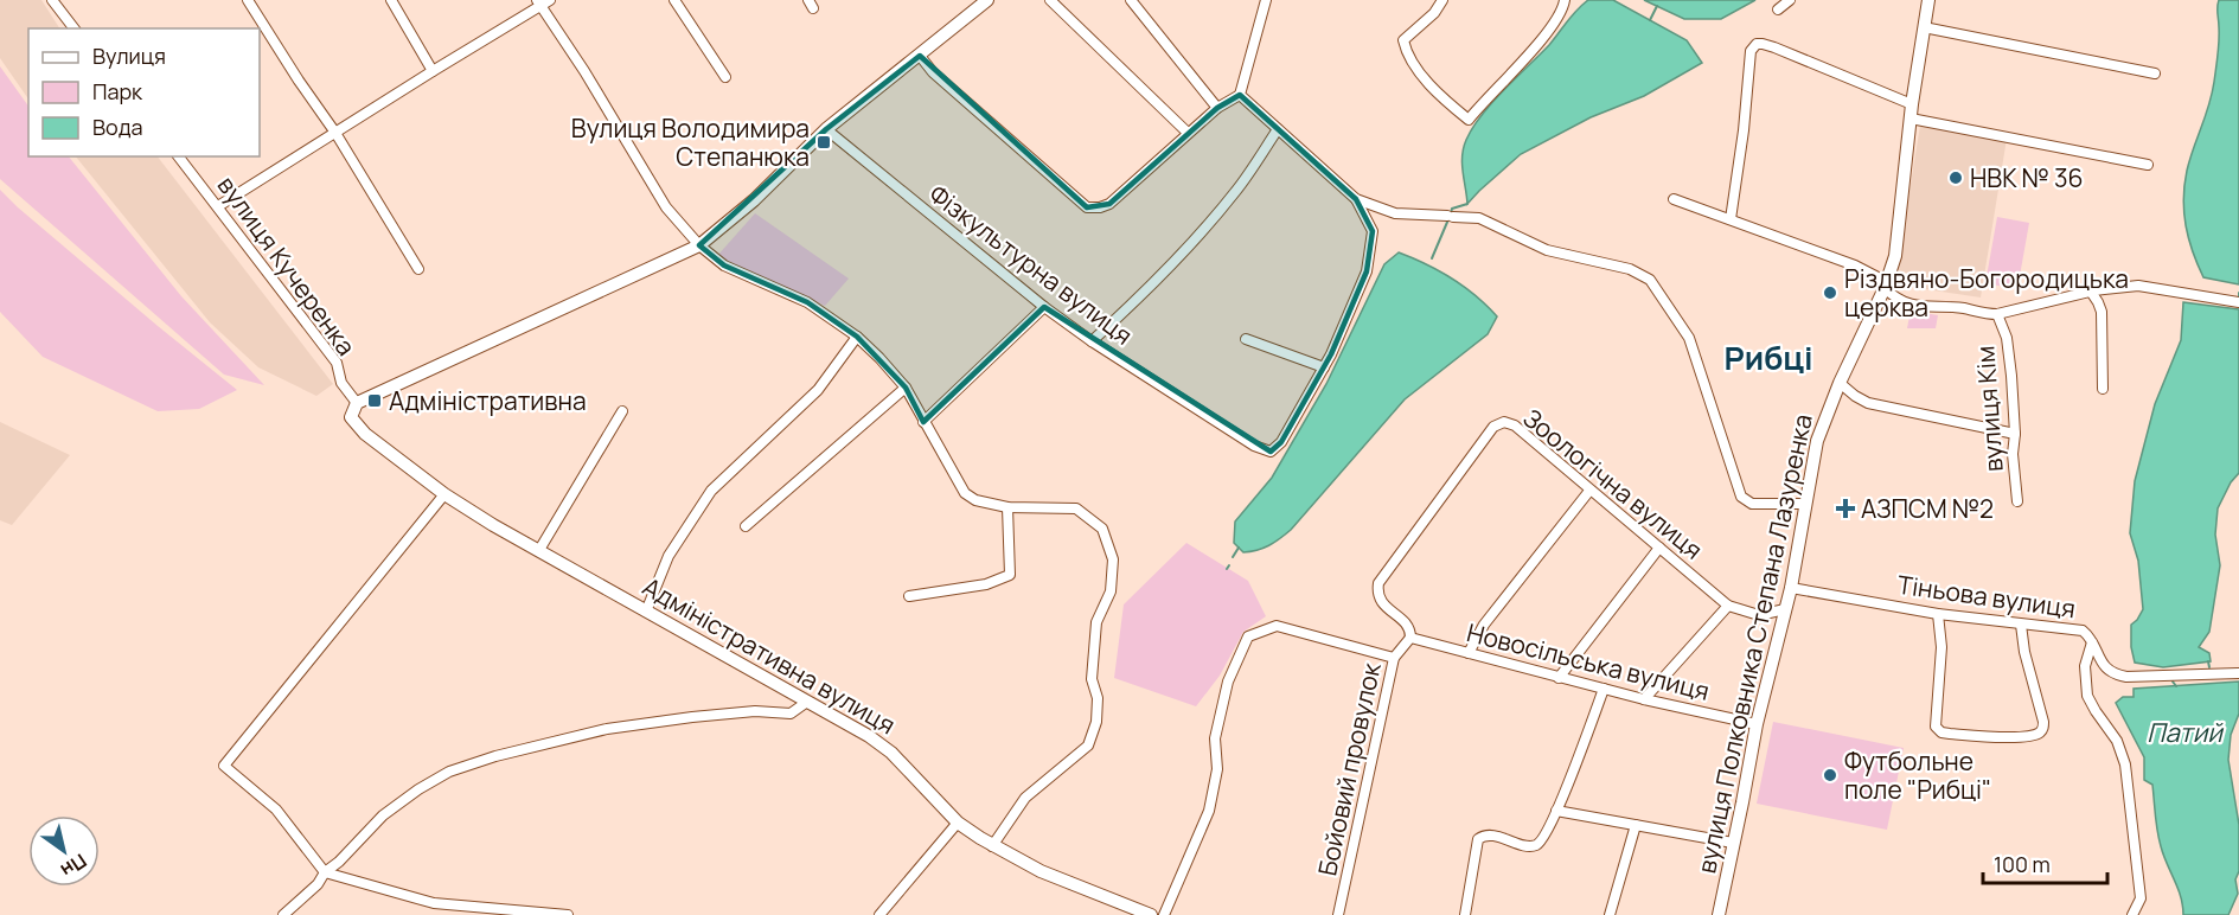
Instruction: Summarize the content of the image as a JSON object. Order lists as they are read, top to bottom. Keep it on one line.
{"streets":{"street":["Фізкультурна вулиця","вулиця Кучеренка","вулиця Кім","Зоологічна вулиця","Тіньова вулиця","вулиця Полковника Степана Лазуренка","Адміністративна вулиця","Новосільська вулиця","Бойовий провулок"]},"crossings":[["вулиця Кучеренка","Адміністративна вулиця"],["Зоологічна вулиця","вулиця Полковника Степана Лазуренка"],["Зоологічна вулиця","Новосільська вулиця"],["Зоологічна вулиця","Бойовий провулок"],["Тіньова вулиця","вулиця Полковника Степана Лазуренка"],["вулиця Полковника Степана Лазуренка","Новосільська вулиця"],["Новосільська вулиця","Бойовий провулок"]],"districts":["Рибці"],"water":["Патий"],"places":{"transit":["Вулиця Володимира Степанюка","Адміністративна"],"other":["НВК № 36","Різдвяно-Богородицька церква","Футбольне поле \"Рибці\""],"health":["АЗПСМ №2"]},"legend":["Вулиця","Парк","Вода"],"scale_bar":"100 m","north":"bottom right"}
